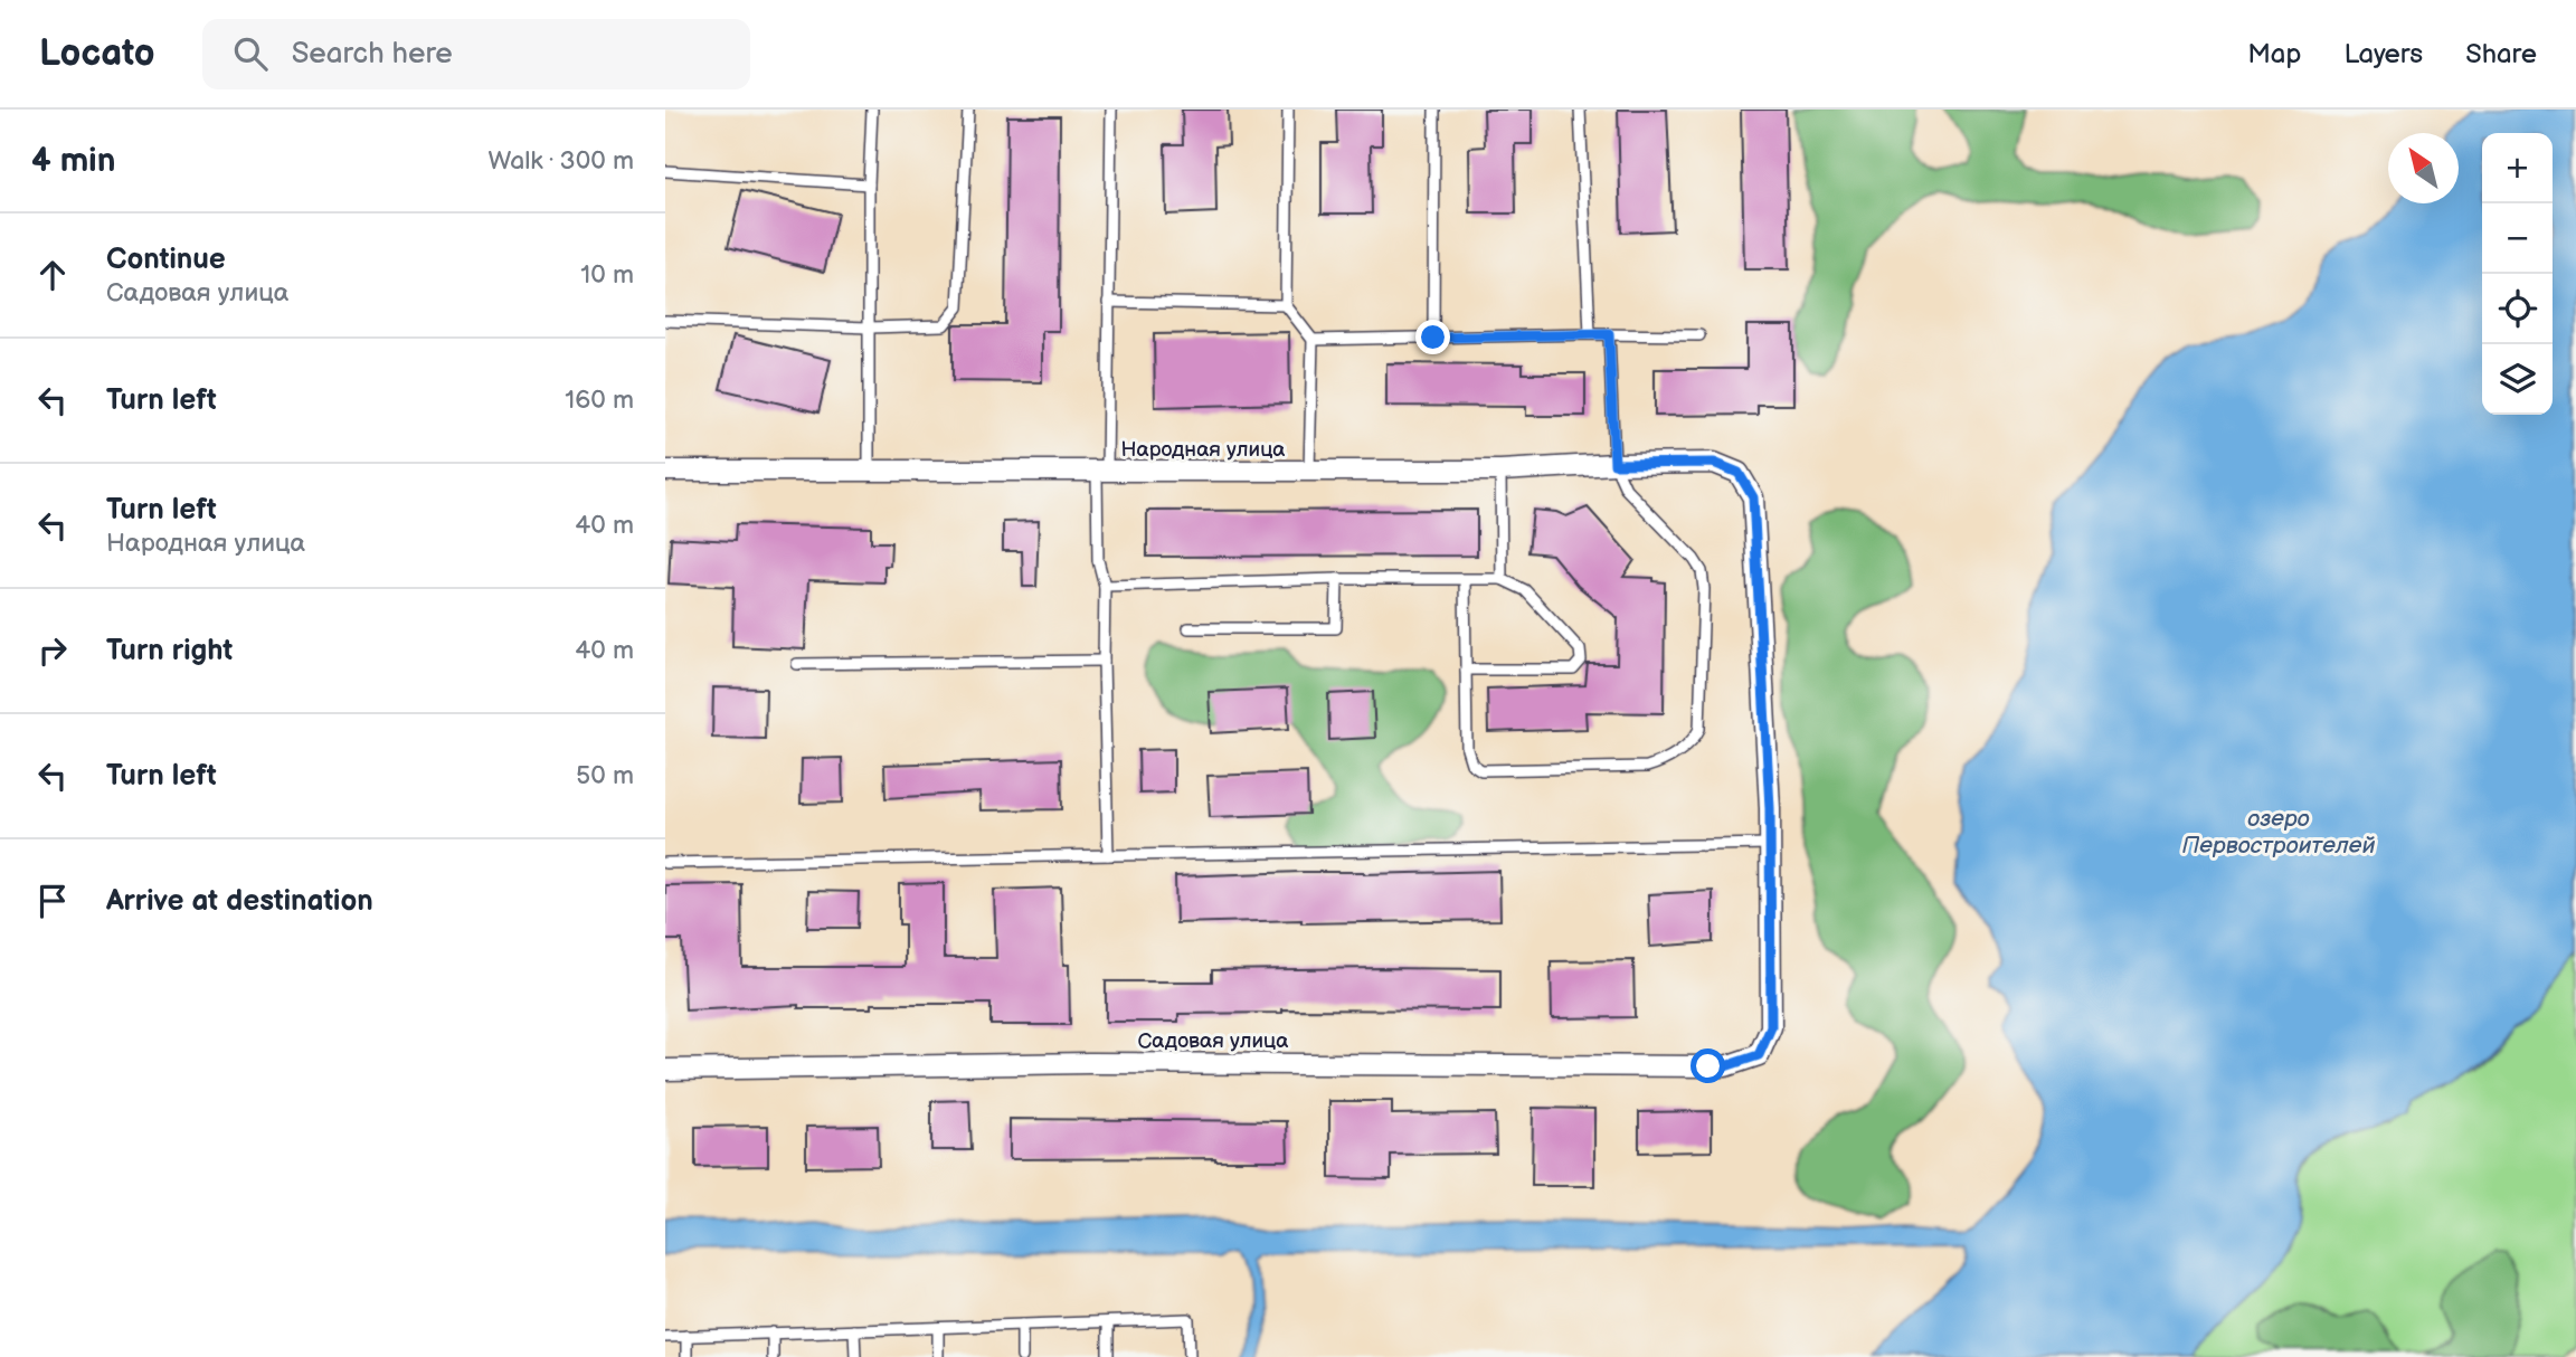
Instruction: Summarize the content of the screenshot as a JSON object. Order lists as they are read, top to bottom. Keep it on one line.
{"streets":{"street":["Народная улица","Садовая улица"]},"crossings":[["Народная улица","Садовая улица"]],"water":["озеро Первостроителей"],"north":"top left","page":{"header":"Locato","search":"Search here","nav":["Map","Layers","Share"],"heading":["4 min","Walk · 300 m"],"map_buttons":["+","−"],"list":[["Continue","Садовая улица","10 m"],["Turn left","160 m"],["Turn left","Народная улица","40 m"],["Turn right","40 m"],["Turn left","50 m"],"Arrive at destination"]}}
